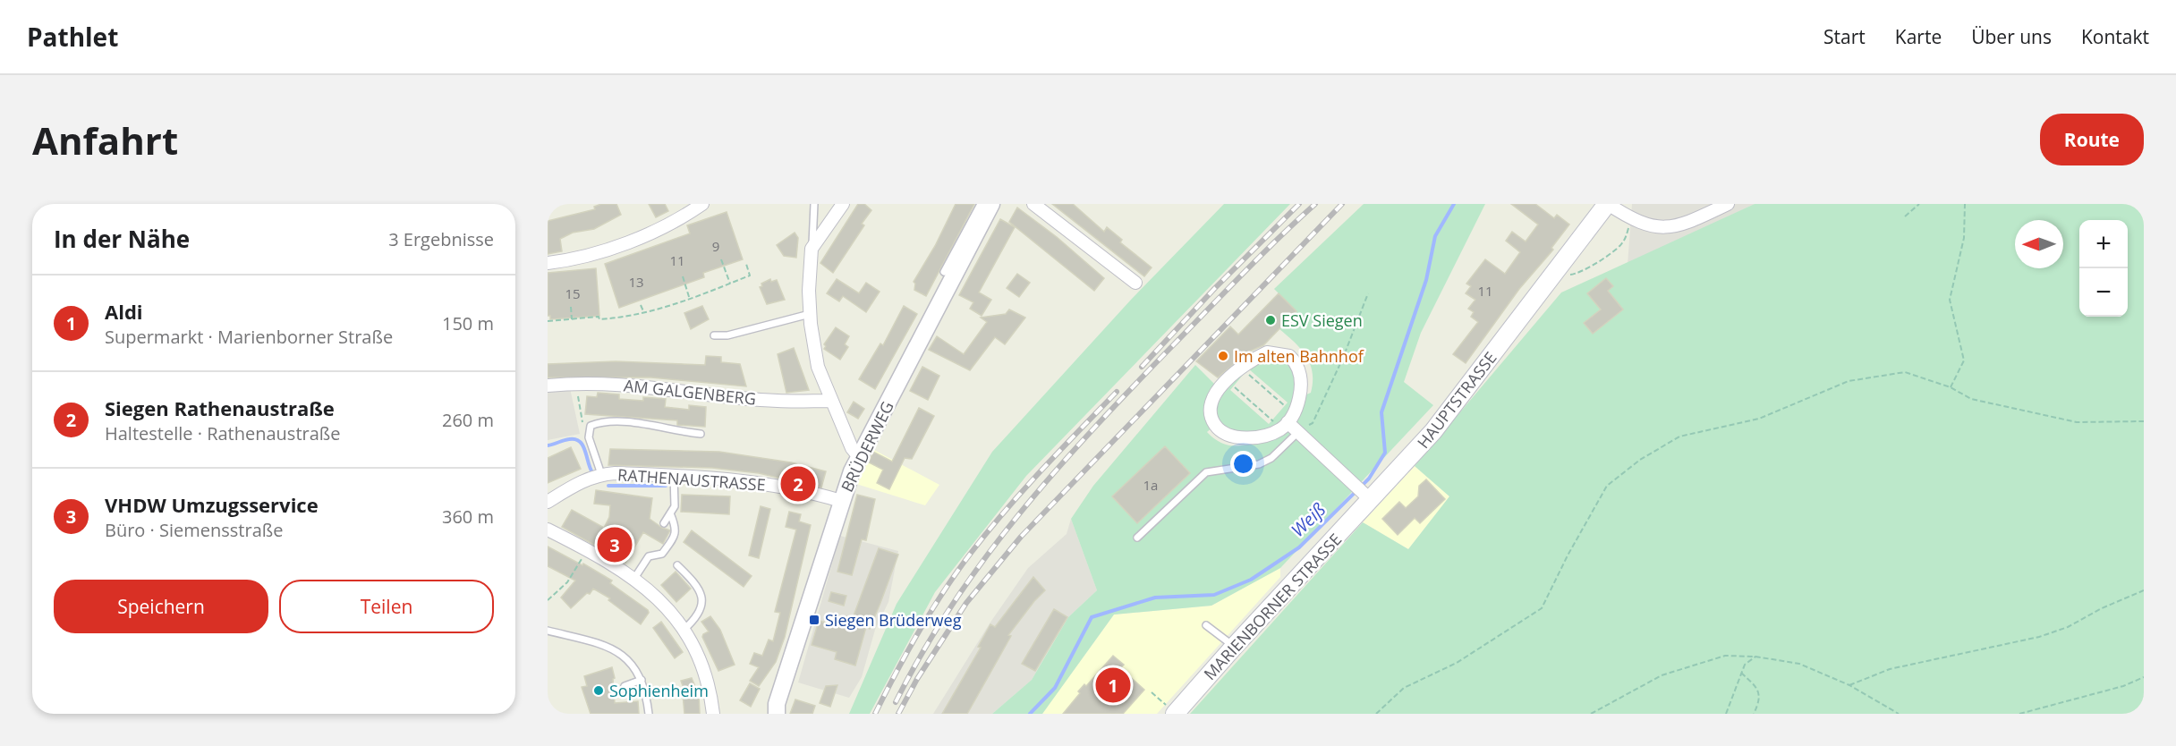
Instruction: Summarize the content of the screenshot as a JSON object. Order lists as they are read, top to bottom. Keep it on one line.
{"streets":{"main road":["HAUPTSTRASSE","MARIENBORNER STRASSE"],"street":["AM GALGENBERG","BRÜDERWEG","RATHENAUSTRASSE"]},"crossings":[["HAUPTSTRASSE","MARIENBORNER STRASSE"],["BRÜDERWEG","RATHENAUSTRASSE"]],"water":["Weiß"],"places":{"other":["ESV Siegen","Im alten Bahnhof","Sophienheim"],"transit":["Siegen Brüderweg"]},"house_numbers":["9","11","13","11","15","1a"],"north":"left","page":{"header":"Pathlet","nav":["Start","Karte","Über uns","Kontakt"],"buttons":["Route",["Speichern","Teilen"]],"title":"Anfahrt","heading":["In der Nähe","3 Ergebnisse"],"map_buttons":["+","−"],"list":[{"mark":"1","name":"Aldi","note":"Supermarkt · Marienborner Straße","value":"150 m"},{"mark":"2","name":"Siegen Rathenaustraße","note":"Haltestelle · Rathenaustraße","value":"260 m"},{"mark":"3","name":"VHDW Umzugsservice","note":"Büro · Siemensstraße","value":"360 m"}],"pins":["2","3","1"]}}
